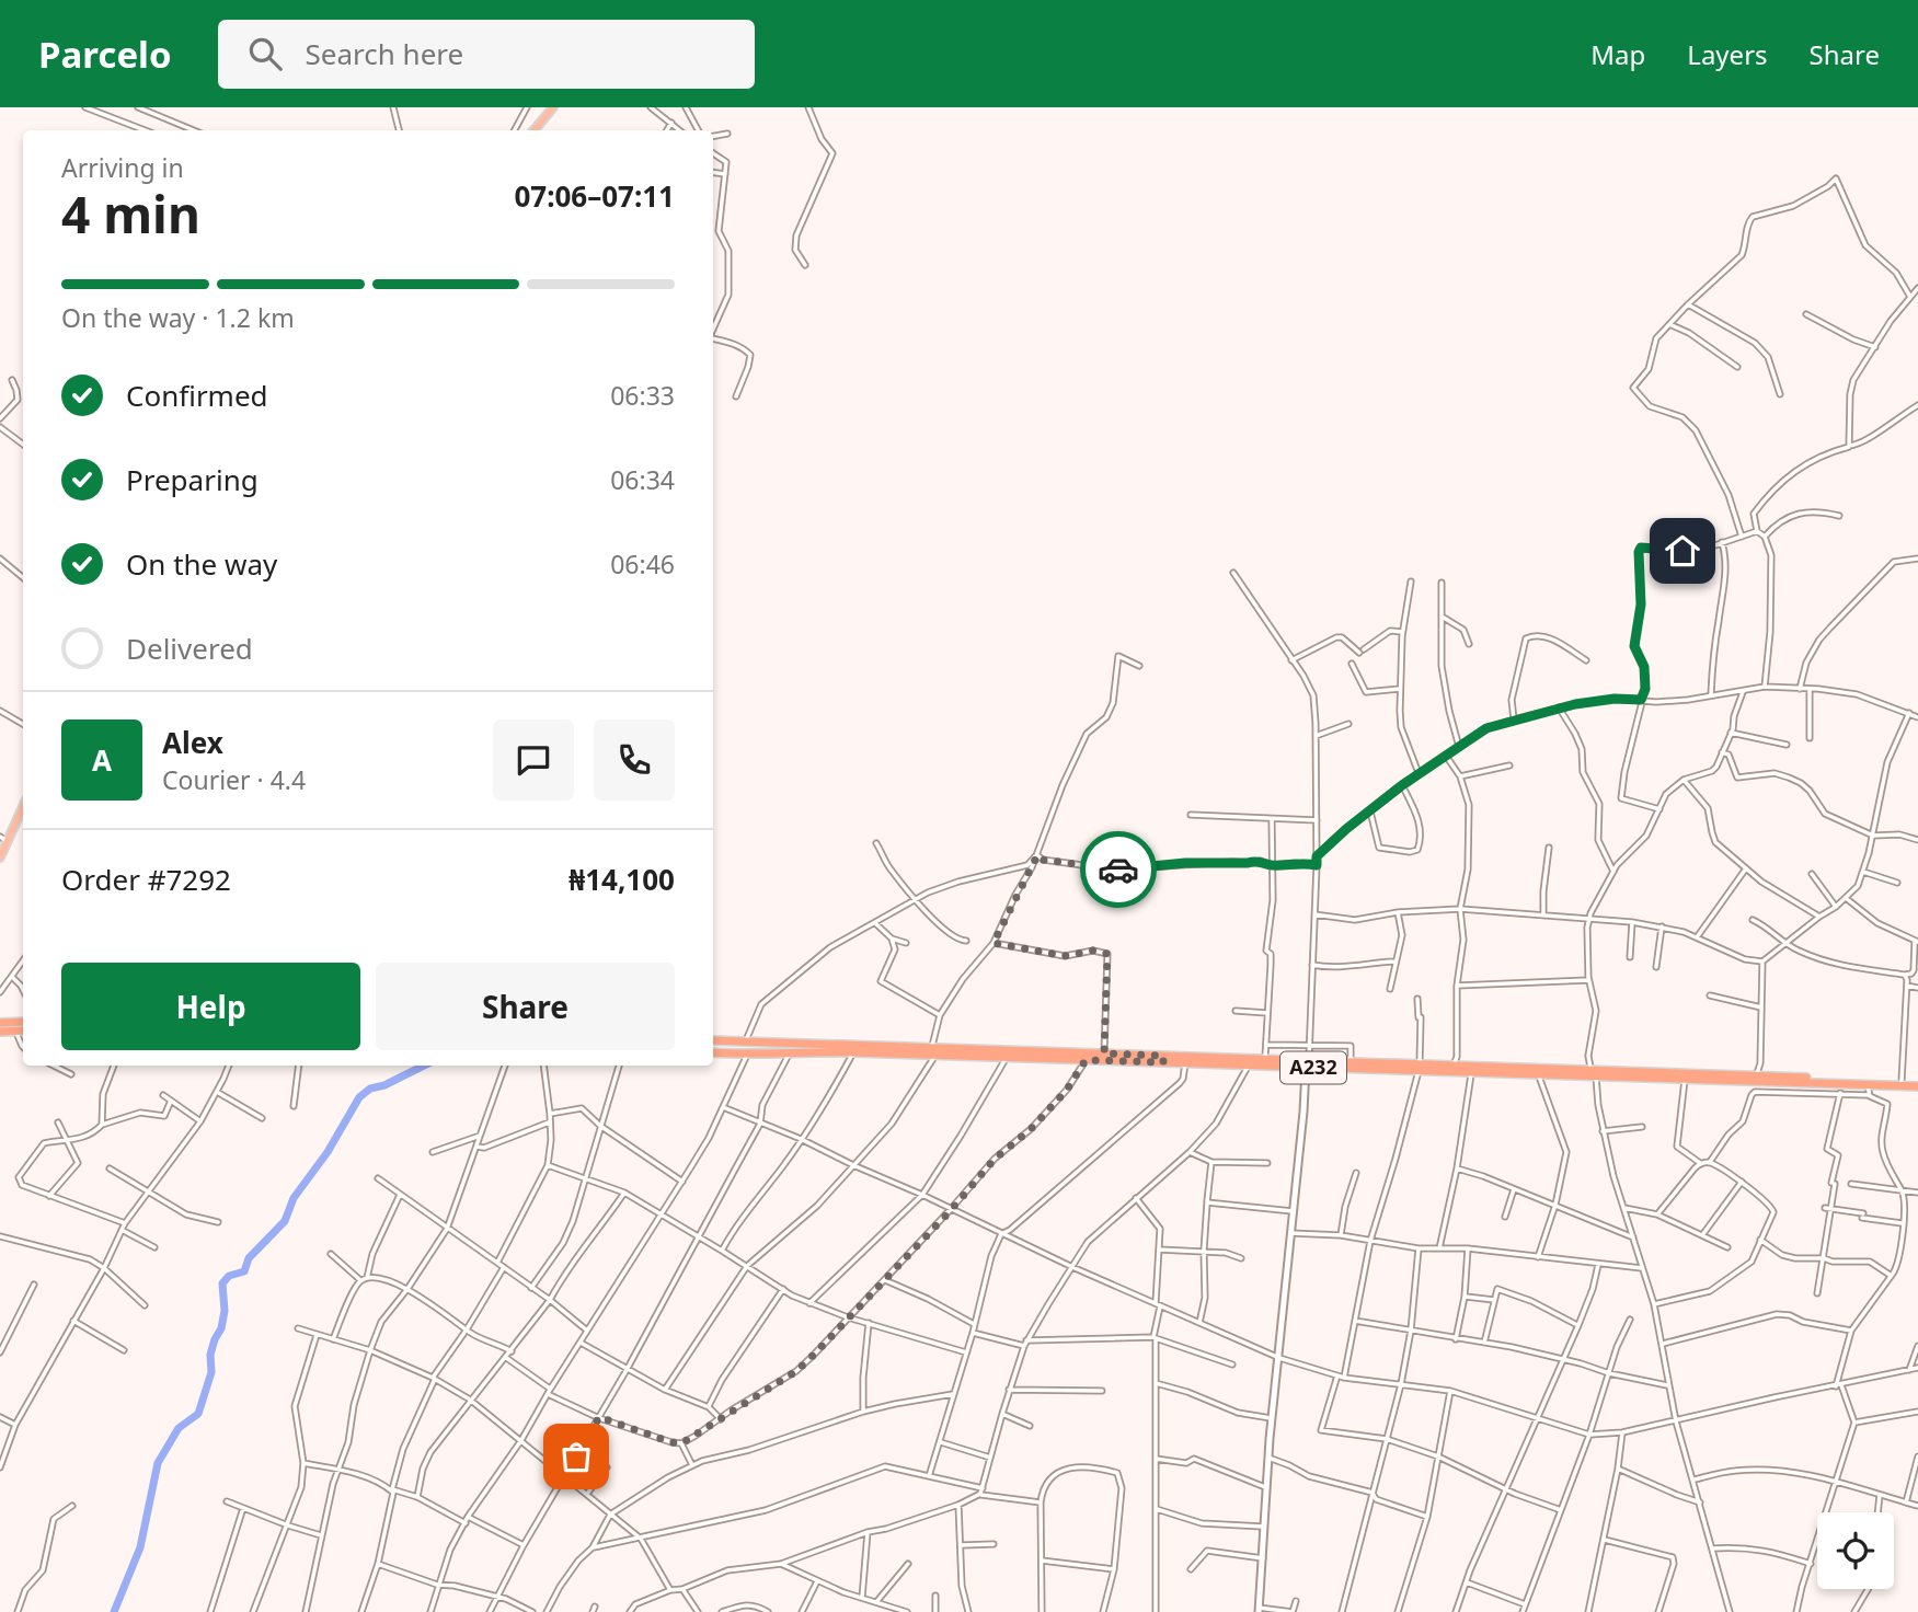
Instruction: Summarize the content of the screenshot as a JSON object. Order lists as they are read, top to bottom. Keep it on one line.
{"streets":{"highway":["A232"]},"page":{"header":"Parcelo","search":"Search here","nav":["Map","Layers","Share"],"heading":["4 min","Arriving in","07:06–07:11"],"panel":["Alex","Courier · 4.4","Order #7292","₦14,100"],"bar":"On the way · 1.2 km","list":[["Confirmed","06:33"],["Preparing","06:34"],["On the way","06:46"],"Delivered"],"round":"A","buttons":["Help","Share"]}}
